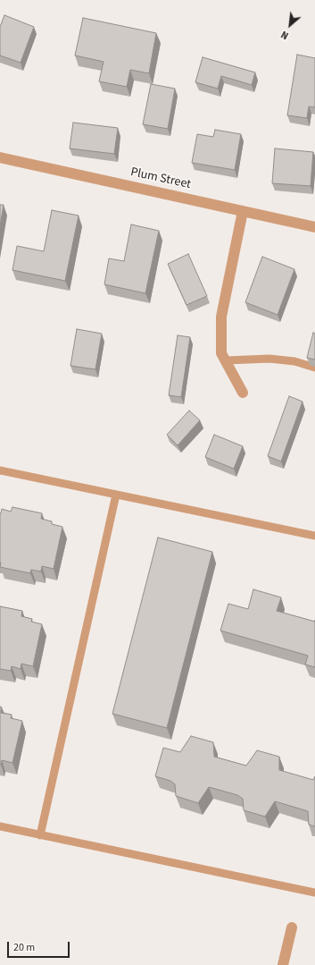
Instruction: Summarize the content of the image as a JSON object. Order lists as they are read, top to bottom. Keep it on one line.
{"streets":{"street":["Plum Street"]},"scale_bar":"20 m","north":"bottom left"}
